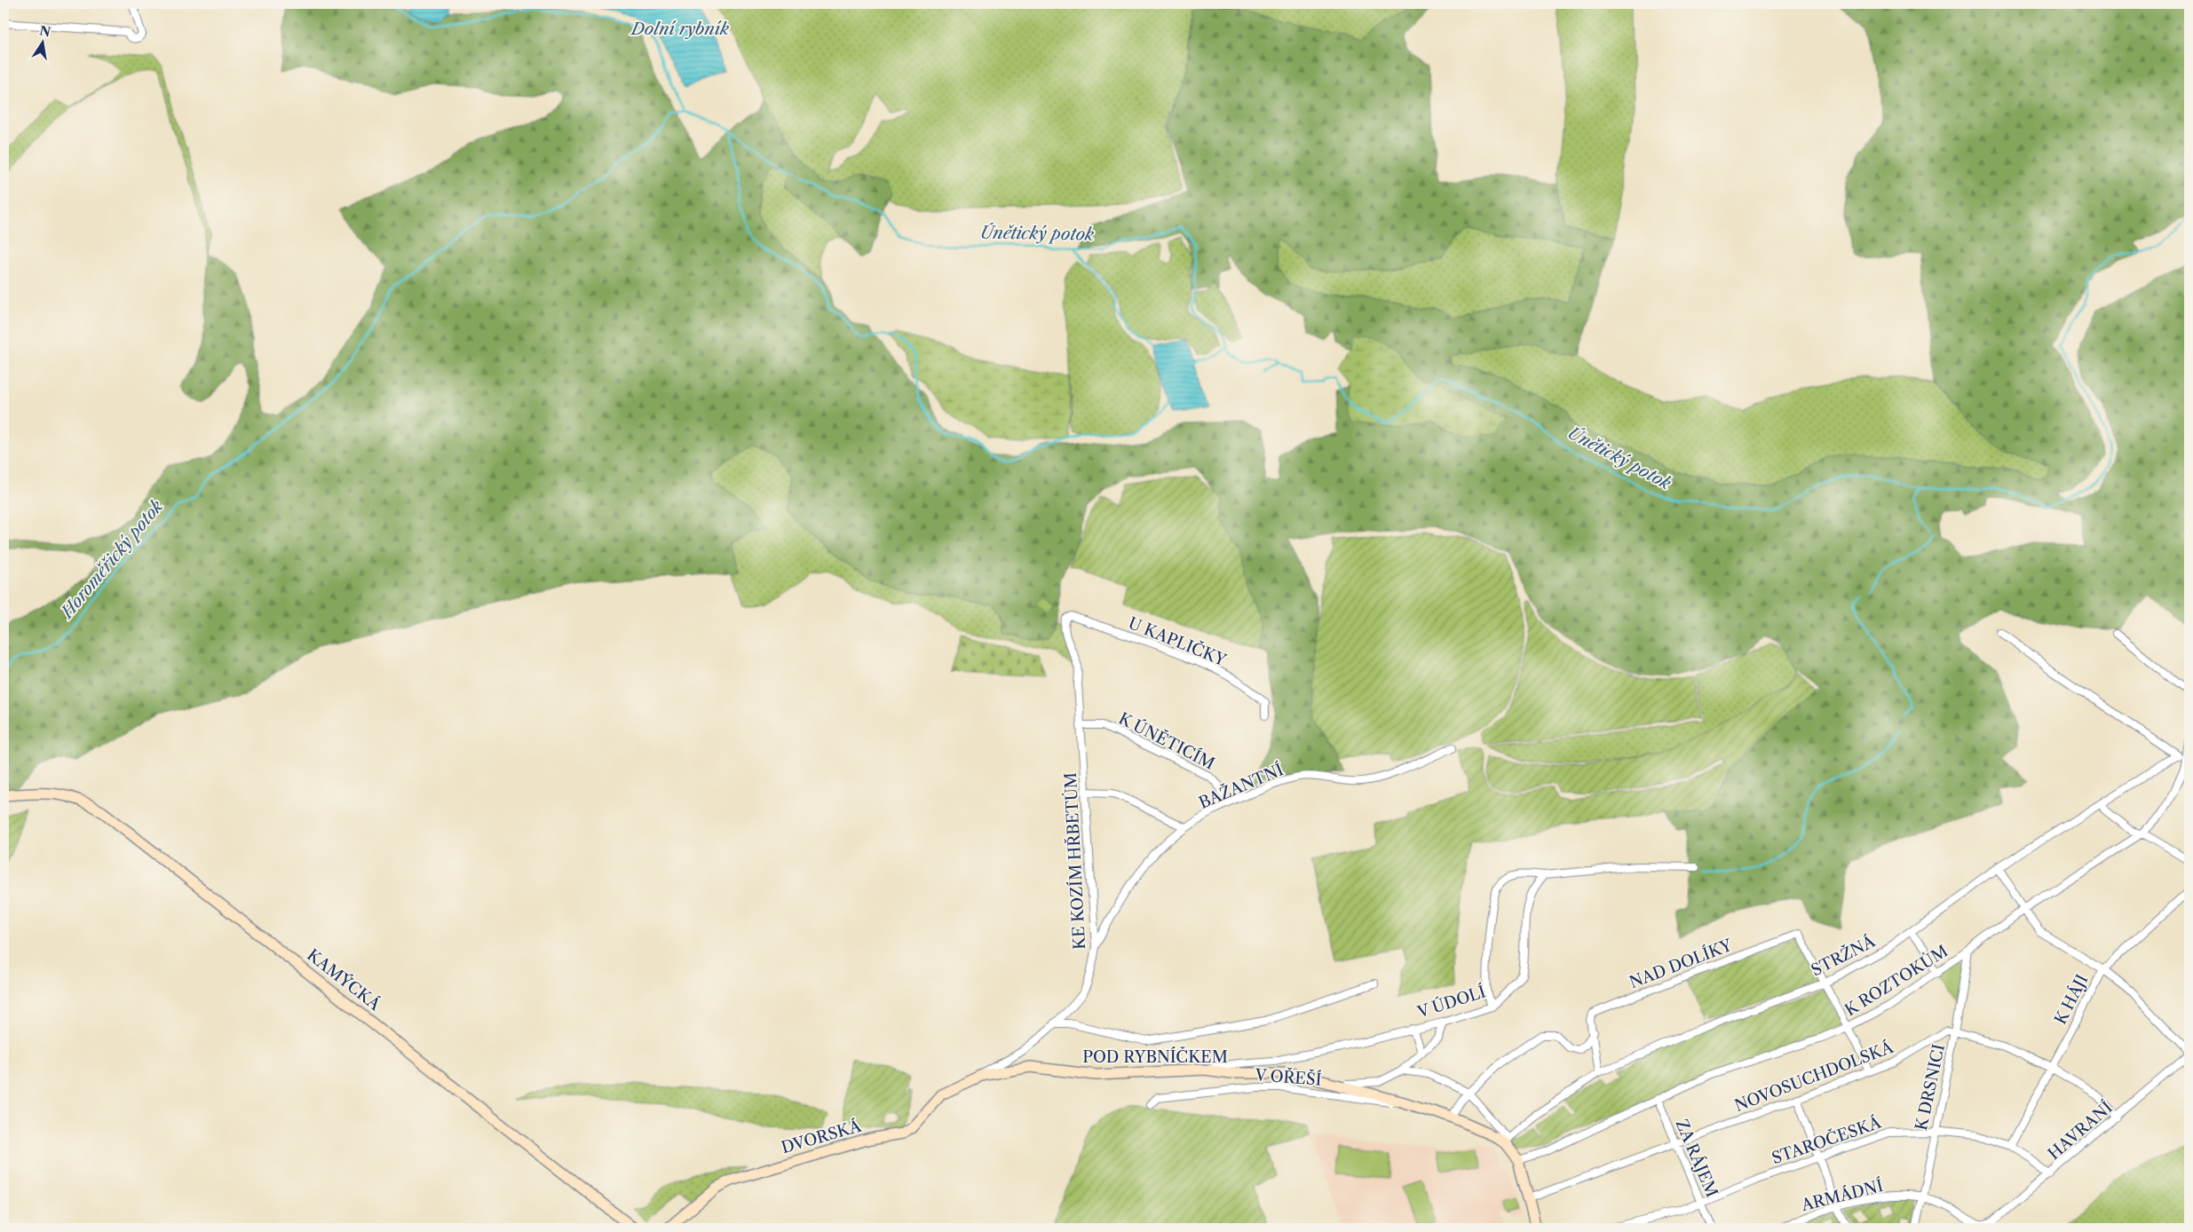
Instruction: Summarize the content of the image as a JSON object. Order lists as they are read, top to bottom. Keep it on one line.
{"streets":{"street":["U KAPLIČKY","K ÚNĚTICÍM","BAŽANTNÍ","KE KOZÍM HŘBETŮM","STRŽNÁ","NAD DOLÍKY","KAMÝCKÁ","K ROZTOKŮM","K HÁJI","V ÚDOLÍ","POD RYBNÍČKEM","NOVOSUCHDOLSKÁ","V OŘEŠÍ","K DRSNICI","HAVRANÍ","DVORSKÁ","STAROČESKÁ","ZA RÁJEM","ARMÁDNÍ"]},"crossings":[["U KAPLIČKY","KE KOZÍM HŘBETŮM"],["K ÚNĚTICÍM","BAŽANTNÍ"],["K ÚNĚTICÍM","KE KOZÍM HŘBETŮM"],["BAŽANTNÍ","KE KOZÍM HŘBETŮM"],["KE KOZÍM HŘBETŮM","POD RYBNÍČKEM"],["KE KOZÍM HŘBETŮM","DVORSKÁ"],["STRŽNÁ","NAD DOLÍKY"],["STRŽNÁ","POD RYBNÍČKEM"],["K ROZTOKŮM","K DRSNICI"],["K ROZTOKŮM","ZA RÁJEM"],["K HÁJI","STAROČESKÁ"],["V ÚDOLÍ","POD RYBNÍČKEM"],["POD RYBNÍČKEM","V OŘEŠÍ"],["POD RYBNÍČKEM","DVORSKÁ"],["NOVOSUCHDOLSKÁ","K DRSNICI"],["NOVOSUCHDOLSKÁ","ZA RÁJEM"],["K DRSNICI","STAROČESKÁ"],["K DRSNICI","ARMÁDNÍ"],["HAVRANÍ","STAROČESKÁ"],["HAVRANÍ","ARMÁDNÍ"],["STAROČESKÁ","ZA RÁJEM"]],"water":["Dolní rybník","Únětický potok","Horoměřický potok"],"north":"top"}
